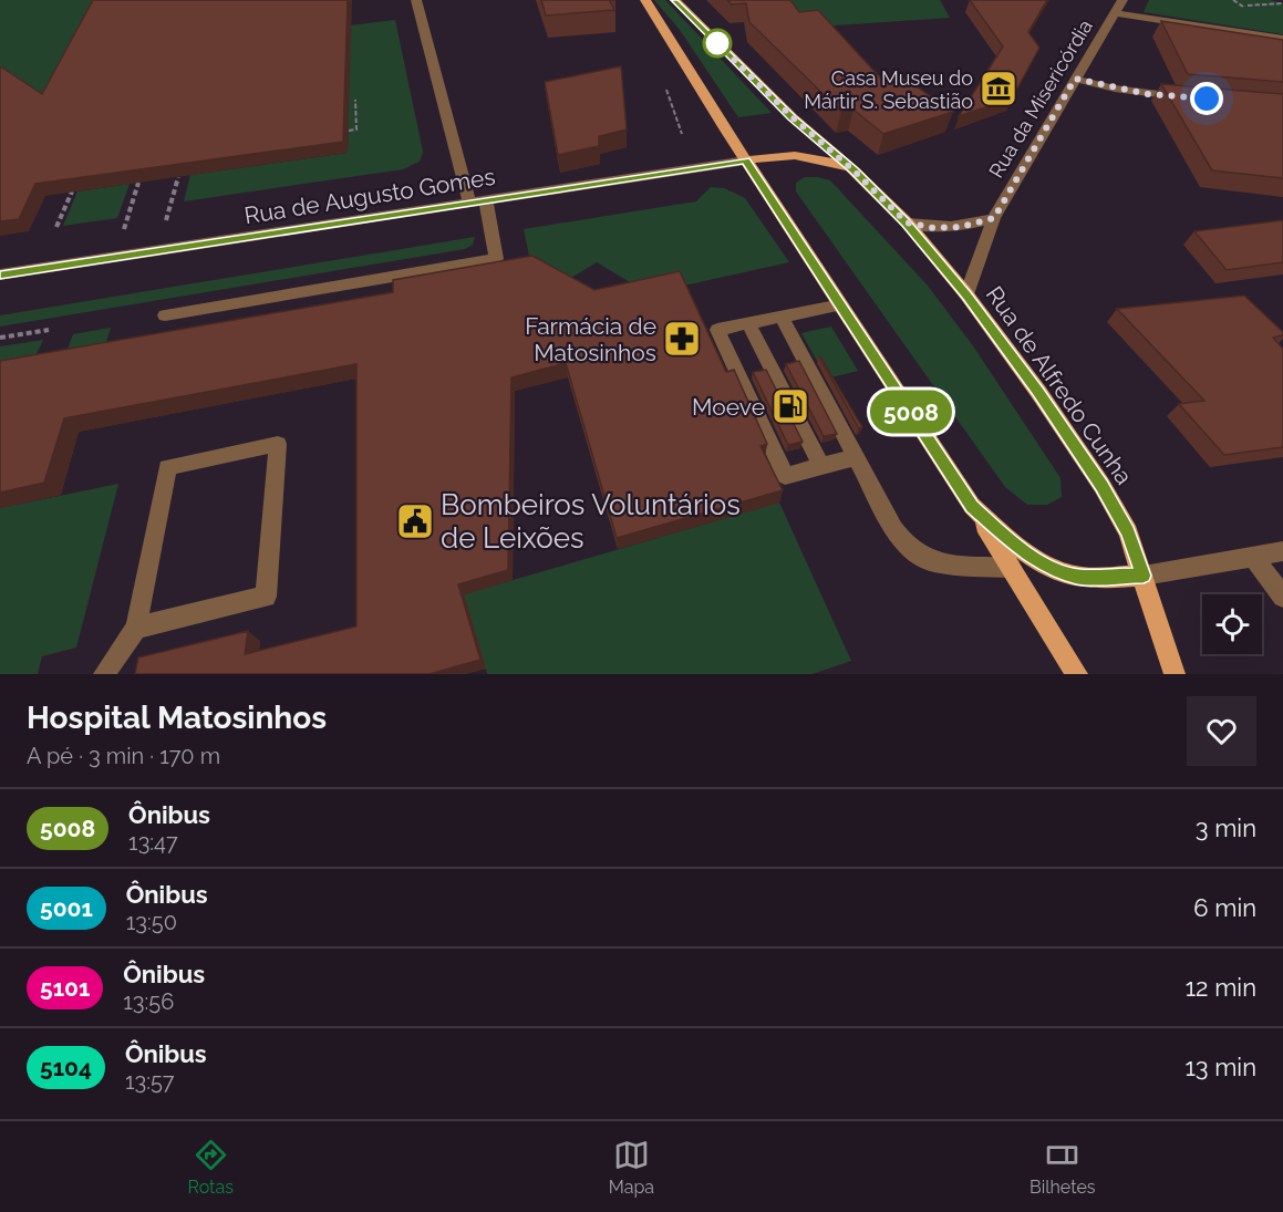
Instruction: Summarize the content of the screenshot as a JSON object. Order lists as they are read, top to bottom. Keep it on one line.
{"streets":{"main road":["Rua de Alfredo Cunha"],"street":["Rua da Misericórdia","Rua de Augusto Gomes"]},"crossings":[["Rua da Misericórdia","Rua de Alfredo Cunha"],["Rua de Augusto Gomes","Rua de Alfredo Cunha"]],"places":{"museum":["Casa Museu do Mártir S. Sebastião"],"pharmacy":["Farmácia de Matosinhos"],"fuel station":["Moeve"],"public building":["Bombeiros Voluntários de Leixões"]},"lines":["bus line 5008"],"page":{"on_map":"5008","heading":["Hospital Matosinhos","A pé · 3 min · 170 m"],"list":[{"mark":"5008","name":"Ônibus","note":"13:47","value":"3 min"},{"mark":"5001","name":"Ônibus","note":"13:50","value":"6 min"},{"mark":"5101","name":"Ônibus","note":"13:56","value":"12 min"},{"mark":"5104","name":"Ônibus","note":"13:57","value":"13 min"}],"tabs":["Rotas","Mapa","Bilhetes"]}}
